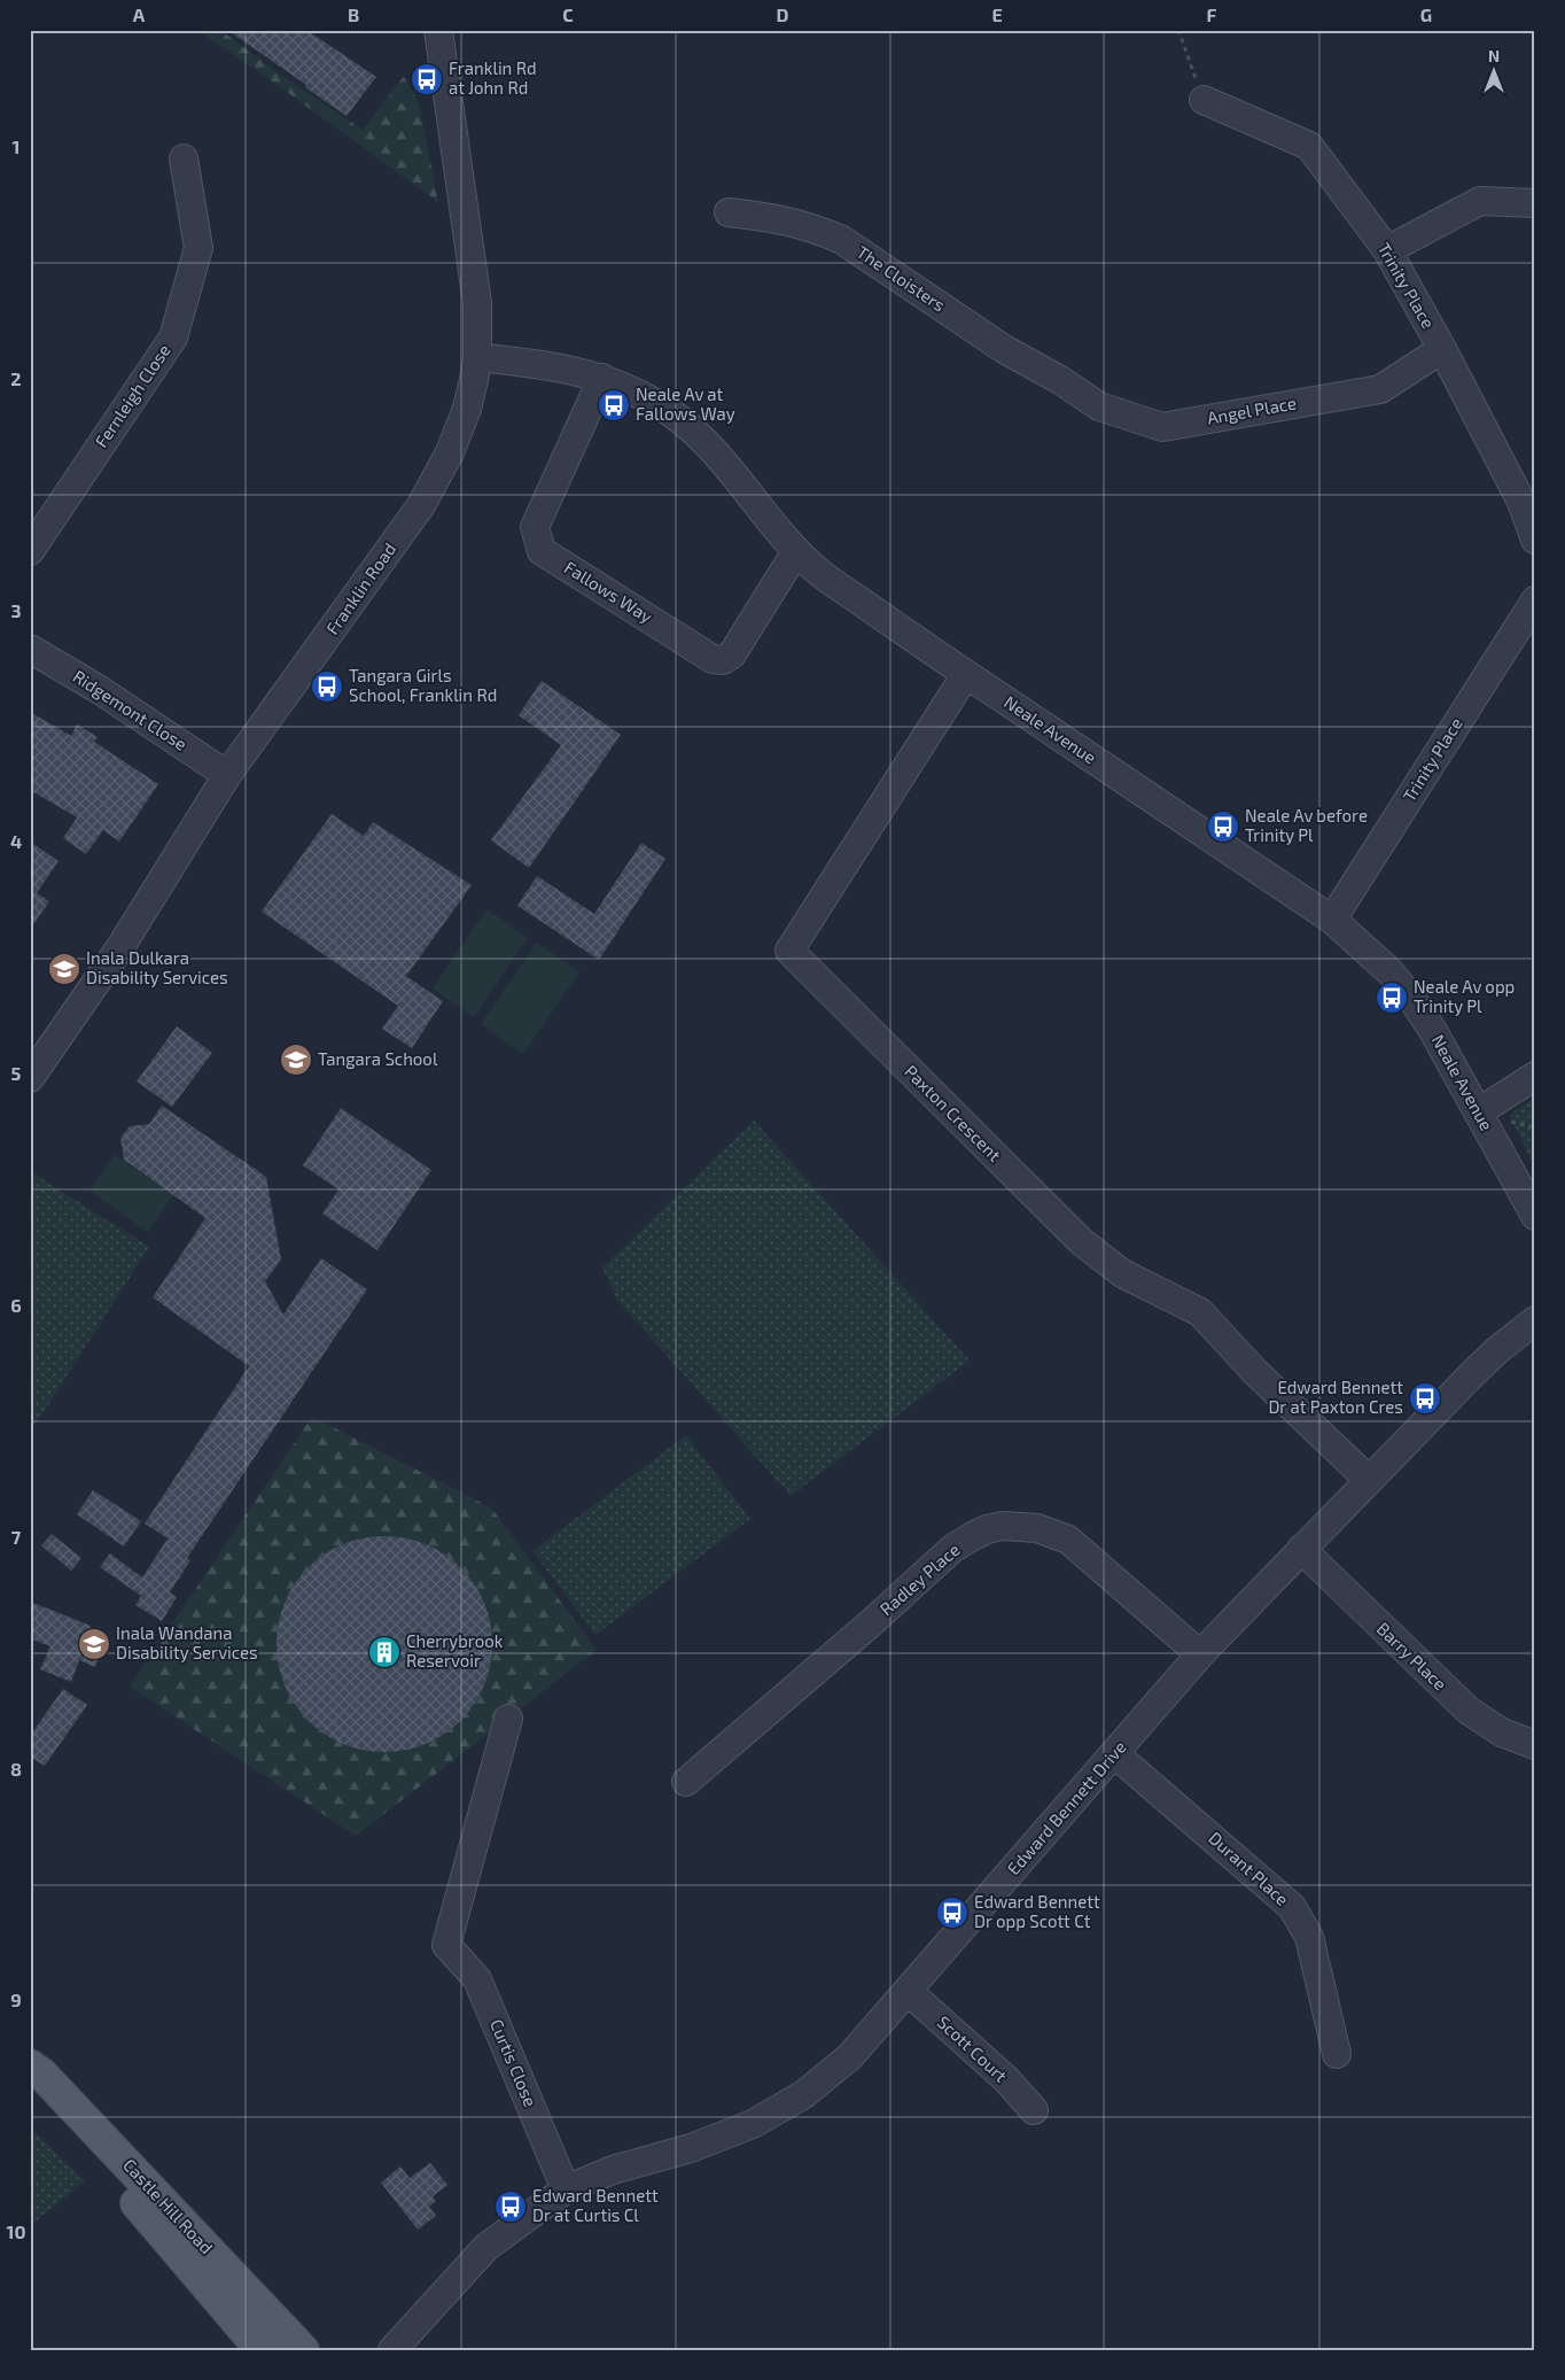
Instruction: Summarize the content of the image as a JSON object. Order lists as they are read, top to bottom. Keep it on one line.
{"streets":{"main road":["Castle Hill Road"],"street":["The Cloisters","Trinity Place","Fernleigh Close","Angel Place","Franklin Road","Fallows Way","Ridgemont Close","Neale Avenue","Paxton Crescent","Radley Place","Barry Place","Edward Bennett Drive","Durant Place","Scott Court","Curtis Close"]},"crossings":[["The Cloisters","Angel Place"],["Trinity Place","Angel Place"],["Trinity Place","Neale Avenue"],["Franklin Road","Ridgemont Close"],["Franklin Road","Neale Avenue"],["Fallows Way","Neale Avenue"],["Neale Avenue","Paxton Crescent"],["Paxton Crescent","Edward Bennett Drive"],["Radley Place","Edward Bennett Drive"],["Barry Place","Edward Bennett Drive"],["Edward Bennett Drive","Durant Place"],["Edward Bennett Drive","Scott Court"],["Edward Bennett Drive","Curtis Close"]],"places":{"bus stop":["Franklin Rd at John Rd","Neale Av at Fallows Way","Tangara Girls School, Franklin Rd","Neale Av before Trinity Pl","Neale Av opp Trinity Pl","Edward Bennett Dr at Paxton Cres","Edward Bennett Dr opp Scott Ct","Edward Bennett Dr at Curtis Cl"],"school or university":["Inala Dulkara Disability Services","Tangara School","Inala Wandana Disability Services"],"building":["Cherrybrook Reservoir"]},"north":"top","grid":{"columns":["A","B","C","D","E","F","G"],"rows":["1","2","3","4","5","6","7","8","9","10"]}}
